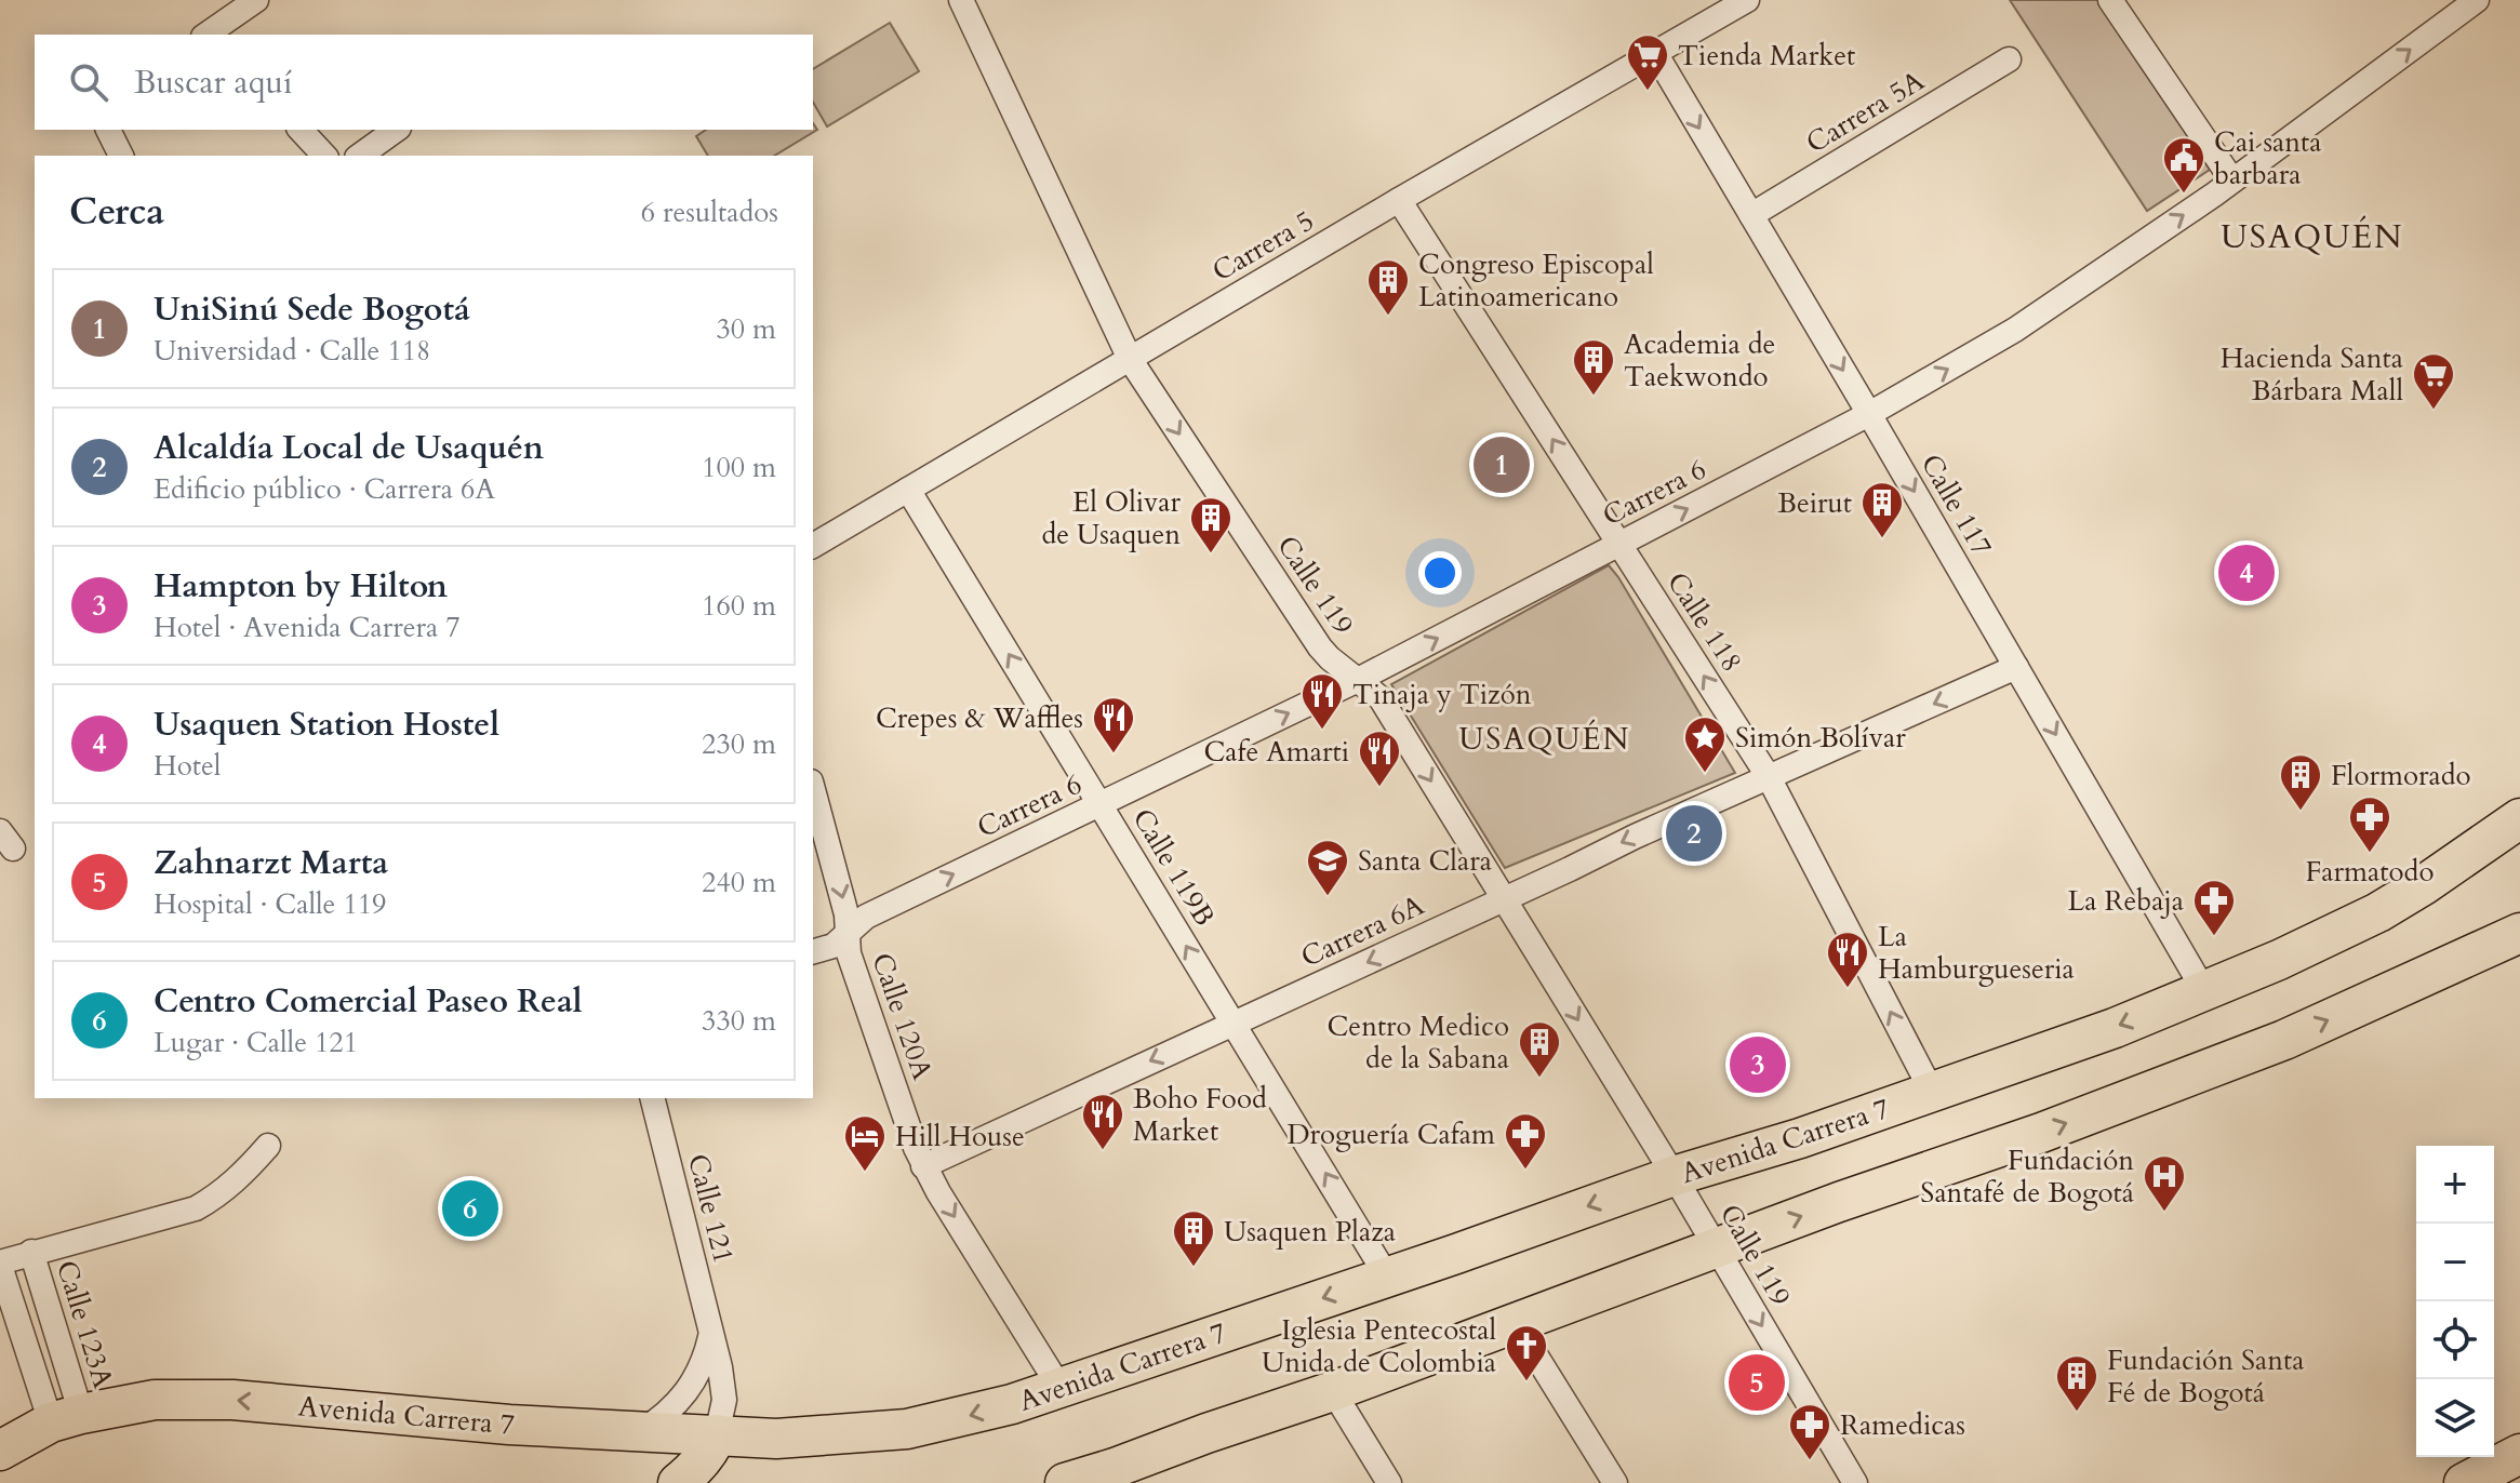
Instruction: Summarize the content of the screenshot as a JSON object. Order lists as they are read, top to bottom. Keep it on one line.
{"streets":{"main road":["Avenida Carrera 7"],"street":["Carrera 5A","Carrera 5","Carrera 6","Calle 117","Calle 119","Calle 118","Calle 119B","Carrera 6A","Calle 120A","Calle 121","Calle 123A"]},"crossings":[["Carrera 5A","Calle 117"],["Carrera 5","Calle 117"],["Carrera 5","Calle 119"],["Carrera 5","Calle 118"],["Carrera 5","Calle 119B"],["Carrera 6","Calle 117"],["Carrera 6","Calle 119"],["Carrera 6","Calle 118"],["Carrera 6","Calle 119B"],["Carrera 6","Calle 120A"],["Calle 117","Carrera 6A"],["Calle 117","Avenida Carrera 7"],["Calle 119","Carrera 6A"],["Calle 119","Avenida Carrera 7"],["Calle 118","Carrera 6A"],["Calle 118","Avenida Carrera 7"],["Calle 119B","Carrera 6A"],["Calle 119B","Avenida Carrera 7"],["Carrera 6A","Calle 120A"],["Calle 120A","Avenida Carrera 7"],["Avenida Carrera 7","Calle 121"],["Avenida Carrera 7","Calle 123A"]],"one_way":["Carrera 6","Calle 117","Calle 119","Calle 118","Calle 119B","Carrera 6A","Calle 120A"],"districts":["USAQUÉN","USAQUÉN"],"places":{"supermarket":["Tienda Market","Hacienda Santa Bárbara Mall"],"public building":["Cai santa barbara"],"building":["Congreso Episcopal Latinoamericano","Academia de Taekwondo","Beirut","El Olivar de Usaquen","Flormorado","Centro Medico de la Sabana","Usaquen Plaza","Fundación Santa Fé de Bogotá"],"restaurant":["Tinaja y Tizón","Crepes & Waffles","Cafe Amarti","La Hamburgueseria","Boho Food Market"],"place":["Simón Bolívar"],"pharmacy":["Farmatodo","La Rebaja","Droguería Cafam","Ramedicas"],"school or university":["Santa Clara"],"hotel":["Hill House"],"hospital":["Fundación Santafé de Bogotá"],"church":["Iglesia Pentecostal Unida de Colombia"]},"page":{"search":"Buscar aquí","heading":["Cerca","6 resultados"],"list":[{"mark":"1","name":"UniSinú Sede Bogotá","note":"Universidad · Calle 118","value":"30 m"},{"mark":"2","name":"Alcaldía Local de Usaquén","note":"Edificio público · Carrera 6A","value":"100 m"},{"mark":"3","name":"Hampton by Hilton","note":"Hotel · Avenida Carrera 7","value":"160 m"},{"mark":"4","name":"Usaquen Station Hostel","note":"Hotel","value":"230 m"},{"mark":"5","name":"Zahnarzt Marta","note":"Hospital · Calle 119","value":"240 m"},{"mark":"6","name":"Centro Comercial Paseo Real","note":"Lugar · Calle 121","value":"330 m"}],"pins":["1","4","2","3","6","5"],"map_buttons":["+","−"]}}
